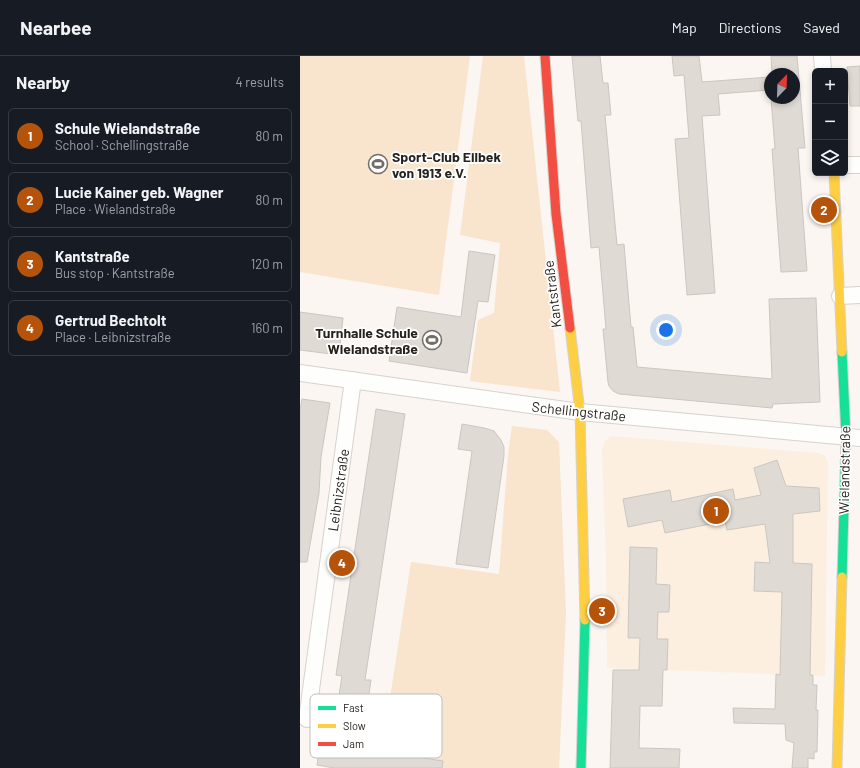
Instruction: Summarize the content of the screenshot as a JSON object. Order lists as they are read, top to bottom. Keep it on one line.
{"streets":{"street":["Kantstraße","Schellingstraße","Wielandstraße","Leibnizstraße"]},"crossings":[["Kantstraße","Schellingstraße"],["Schellingstraße","Wielandstraße"],["Schellingstraße","Leibnizstraße"]],"places":{"sports":["Sport-Club Eilbek von 1913 e.V.","Turnhalle Schule Wielandstraße"]},"legend":["Fast","Slow","Jam"],"north":"top right","page":{"header":"Nearbee","nav":["Map","Directions","Saved"],"heading":["Nearby","4 results"],"map_buttons":["+","−"],"list":[{"mark":"1","name":"Schule Wielandstraße","note":"School · Schellingstraße","value":"80 m"},{"mark":"2","name":"Lucie Kainer geb. Wagner","note":"Place · Wielandstraße","value":"80 m"},{"mark":"3","name":"Kantstraße","note":"Bus stop · Kantstraße","value":"120 m"},{"mark":"4","name":"Gertrud Bechtolt","note":"Place · Leibnizstraße","value":"160 m"}],"pins":["2","1","4","3"]}}
